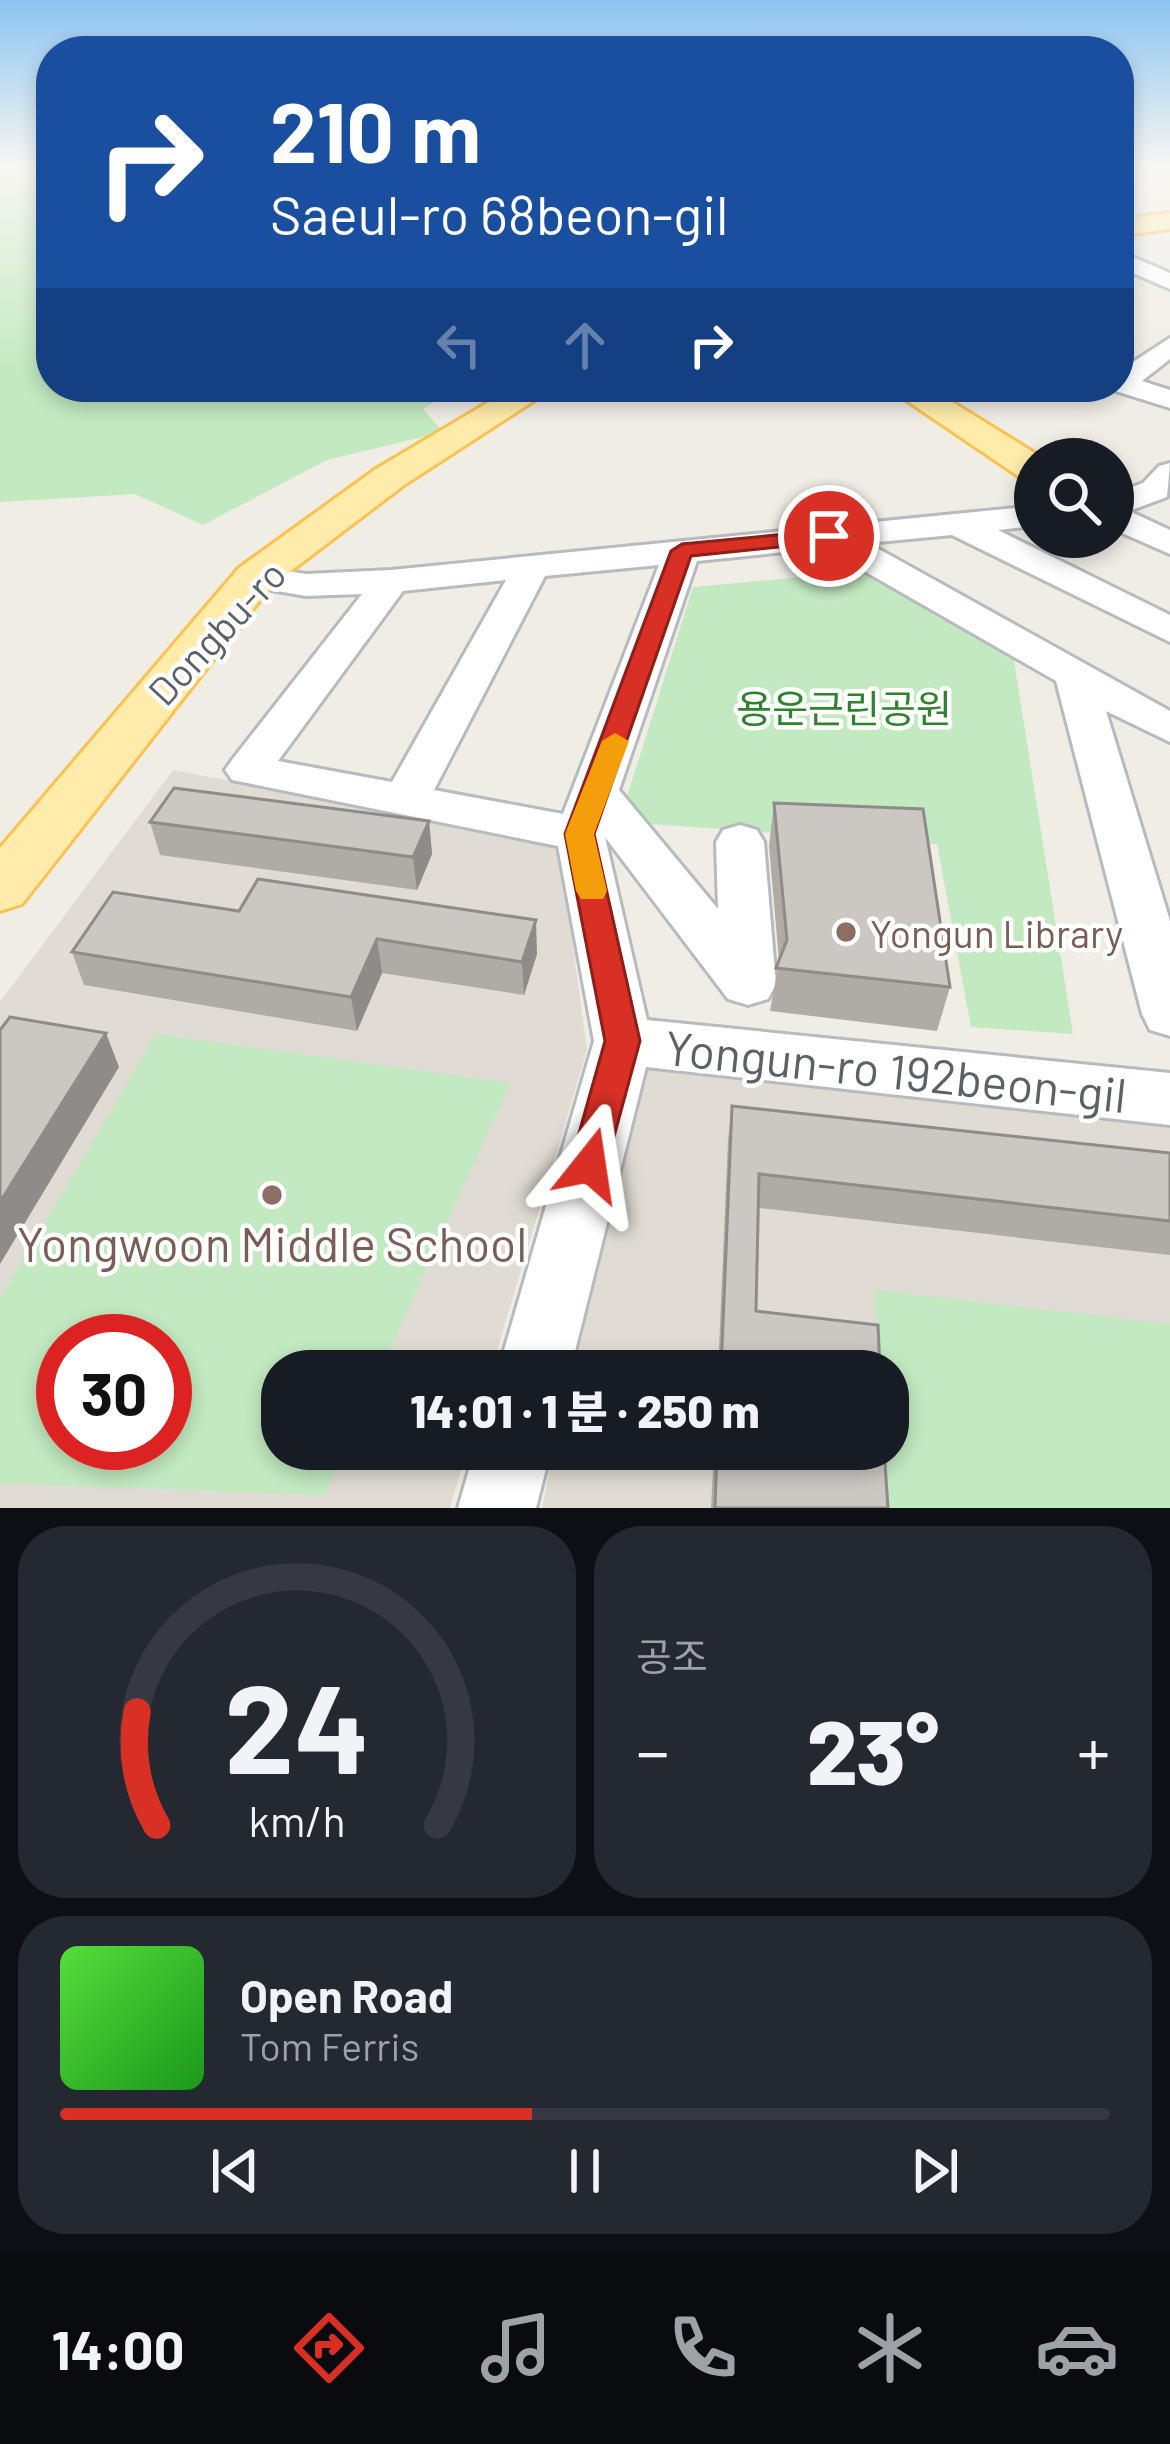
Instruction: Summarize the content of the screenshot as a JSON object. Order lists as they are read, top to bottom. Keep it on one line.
{"streets":{"main road":["Dongbu-ro"],"street":["Yongun-ro 192beon-gil"]},"parks":["용운근린공원"],"places":["Yongun Library","Yongwoon Middle School"],"page":{"turn":["210 m","Saeul-ro 68beon-gil"],"limit":"30","trip":"14:01 · 1 분 · 250 m","tile":"공조","heat":["−","23°","+"],"song":["Open Road","Tom Ferris"],"tabs":"14:00","gauge":["24","km/h"]}}
